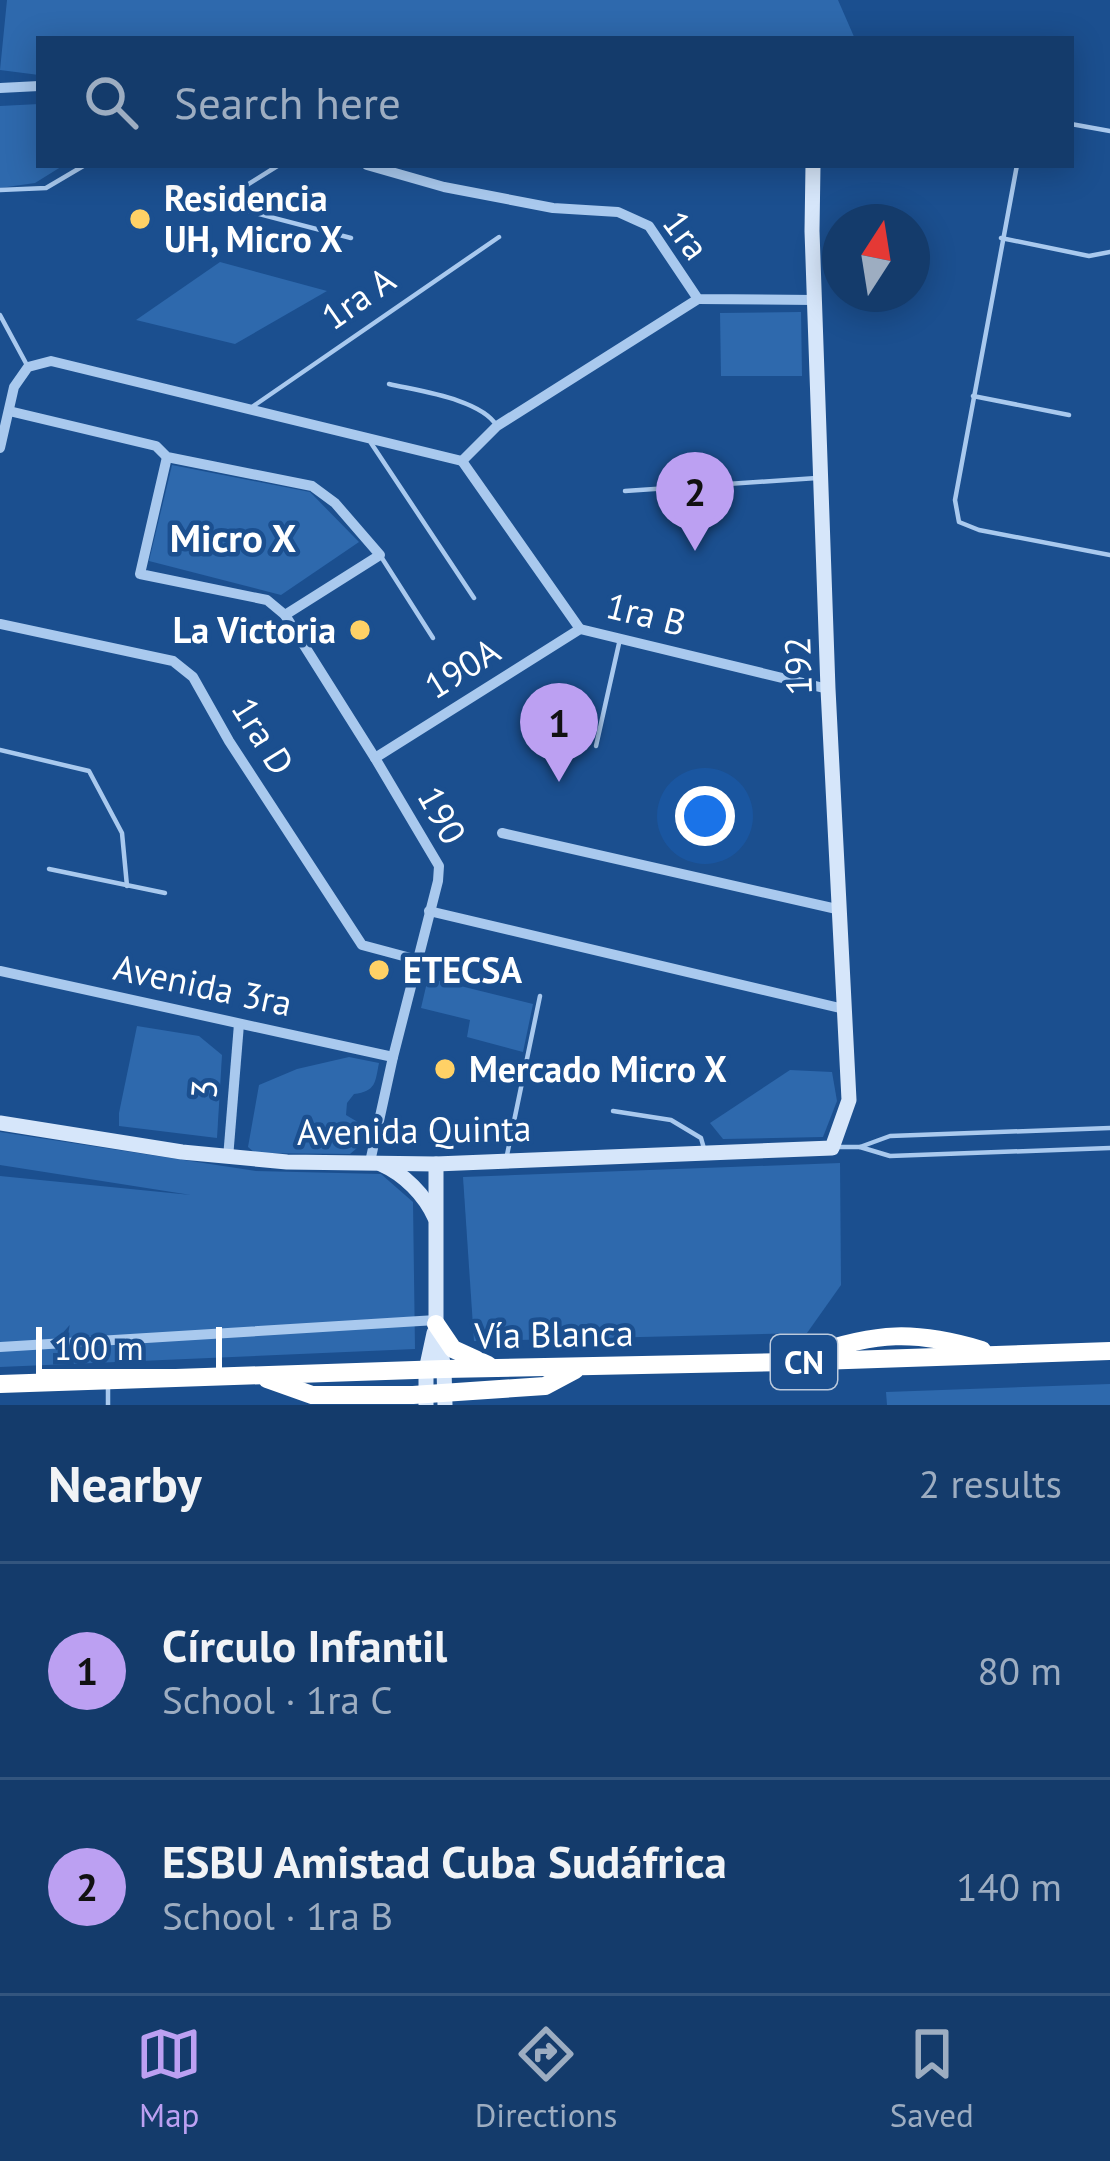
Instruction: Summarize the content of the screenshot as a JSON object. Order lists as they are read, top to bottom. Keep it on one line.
{"streets":{"highway":["Vía Blanca","CN"],"street":["1ra","1ra B","192","190A","1ra D","190","Avenida 3ra","3","Avenida Quinta"],"lane":["1ra A"]},"crossings":[["1ra","192"],["1ra B","192"],["1ra B","190A"],["192","Avenida Quinta"],["190A","190"],["1ra D","190"],["190","Avenida 3ra"],["190","Avenida Quinta"],["Avenida 3ra","3"],["3","Avenida Quinta"]],"districts":["Micro X"],"places":["Residencia UH, Micro X","La Victoria","ETECSA","Mercado Micro X"],"scale_bar":"100 m","north":"top","page":{"search":"Search here","pins":["2","1"],"scale":"100 m","heading":["Nearby","2 results"],"list":[{"mark":"1","name":"Círculo Infantil","note":"School · 1ra C","value":"80 m"},{"mark":"2","name":"ESBU Amistad Cuba Sudáfrica","note":"School · 1ra B","value":"140 m"}],"nav":["Map","Directions","Saved"]}}
